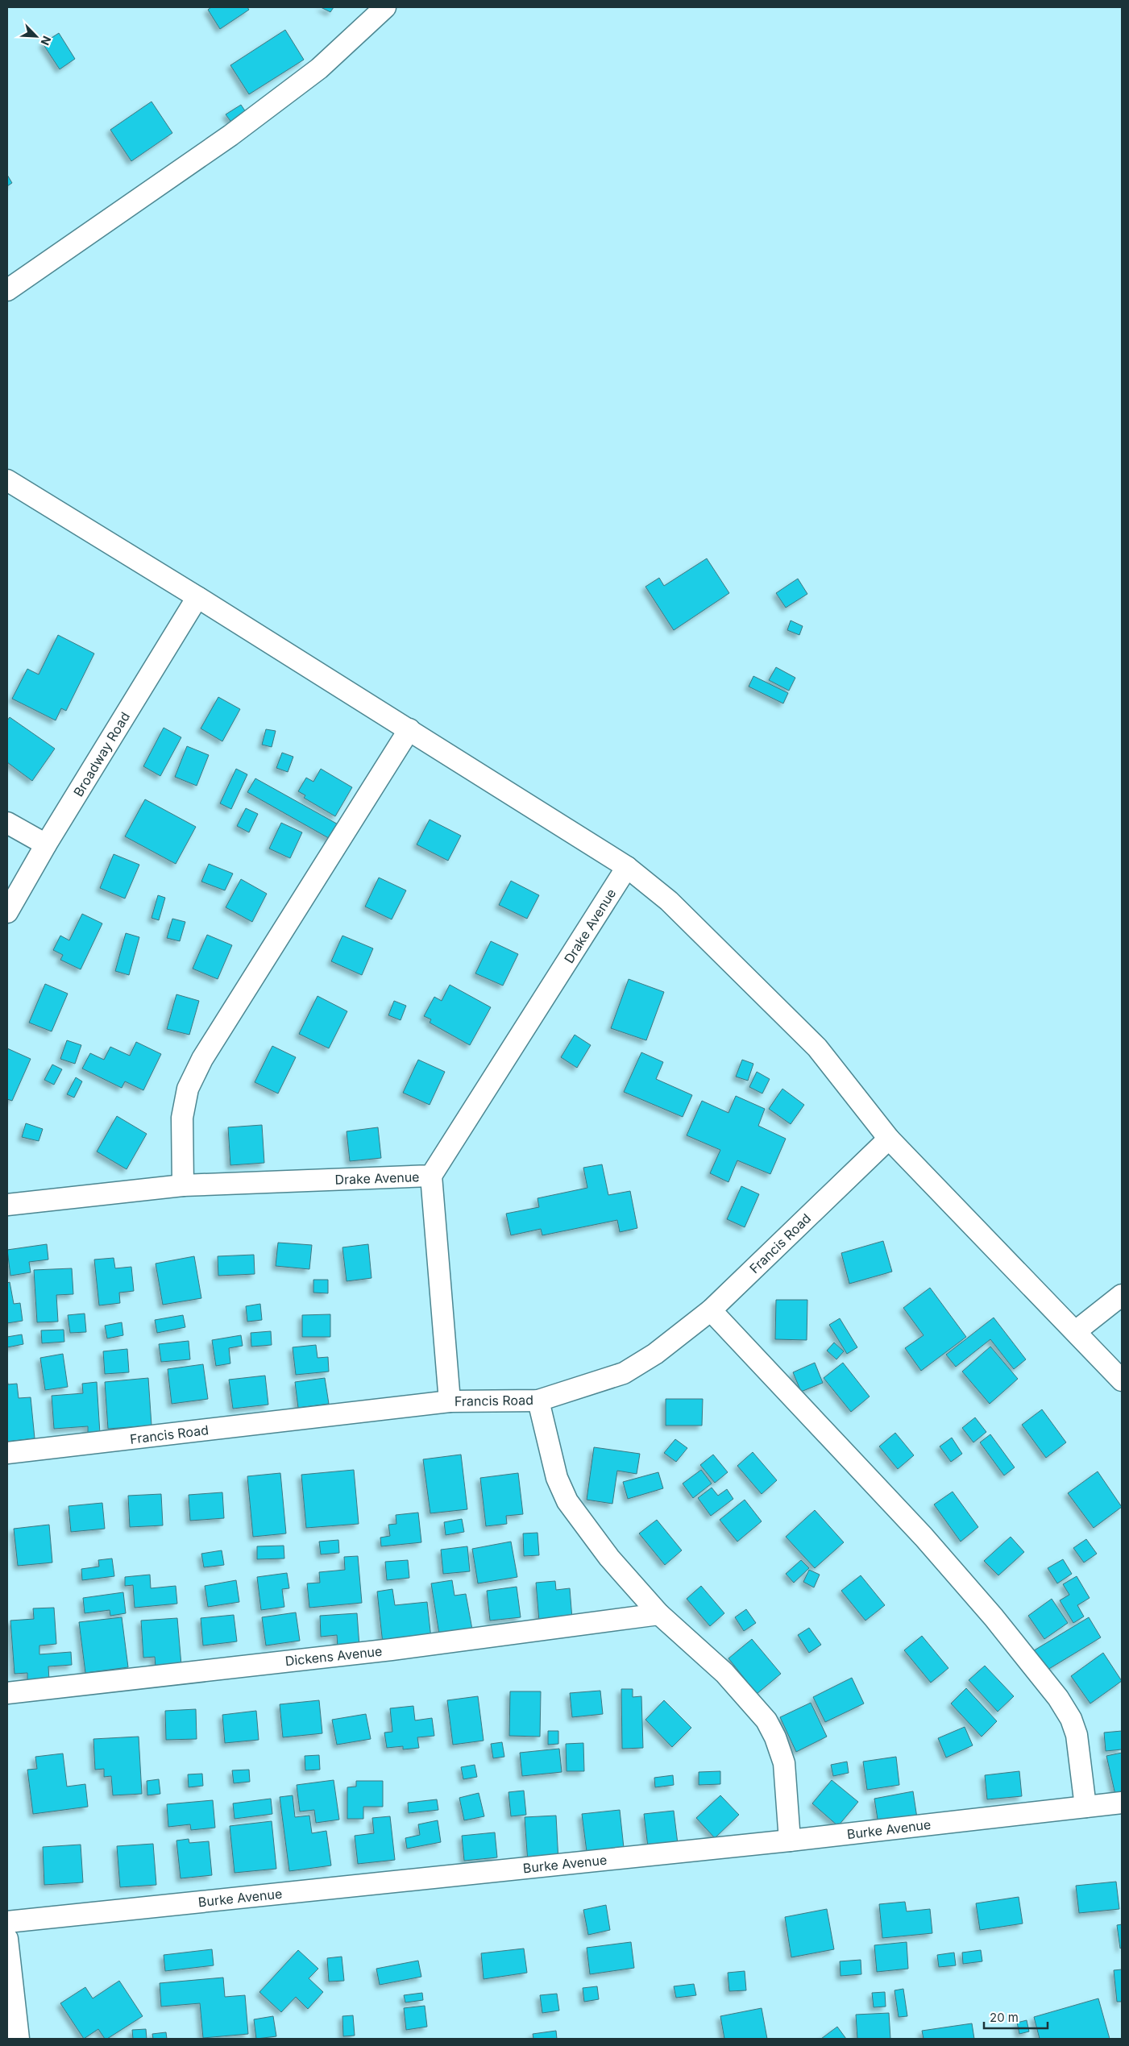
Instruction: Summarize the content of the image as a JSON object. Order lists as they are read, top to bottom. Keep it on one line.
{"streets":{"street":["Broadway Road","Drake Avenue","Francis Road","Dickens Avenue","Burke Avenue"]},"scale_bar":"20 m","north":"bottom right"}
